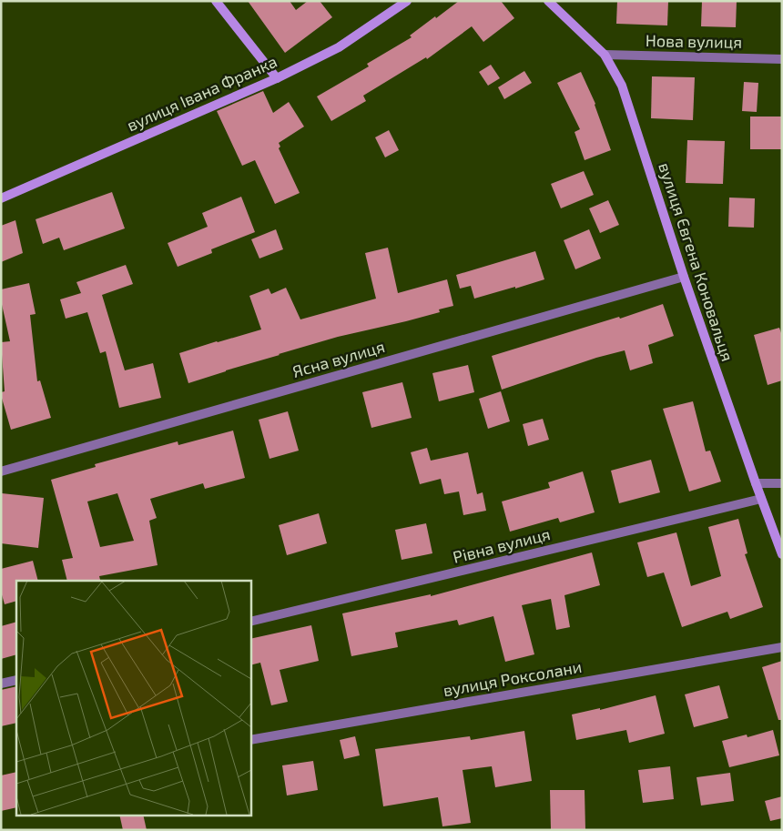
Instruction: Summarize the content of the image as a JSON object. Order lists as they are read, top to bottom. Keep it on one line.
{"streets":{"street":["Нова вулиця","вулиця Івана Франка","вулиця Євгена Коновальця","Ясна вулиця","Рівна вулиця","вулиця Роксолани"]},"crossings":[["Нова вулиця","вулиця Євгена Коновальця"],["вулиця Євгена Коновальця","Ясна вулиця"],["вулиця Євгена Коновальця","Рівна вулиця"]]}
